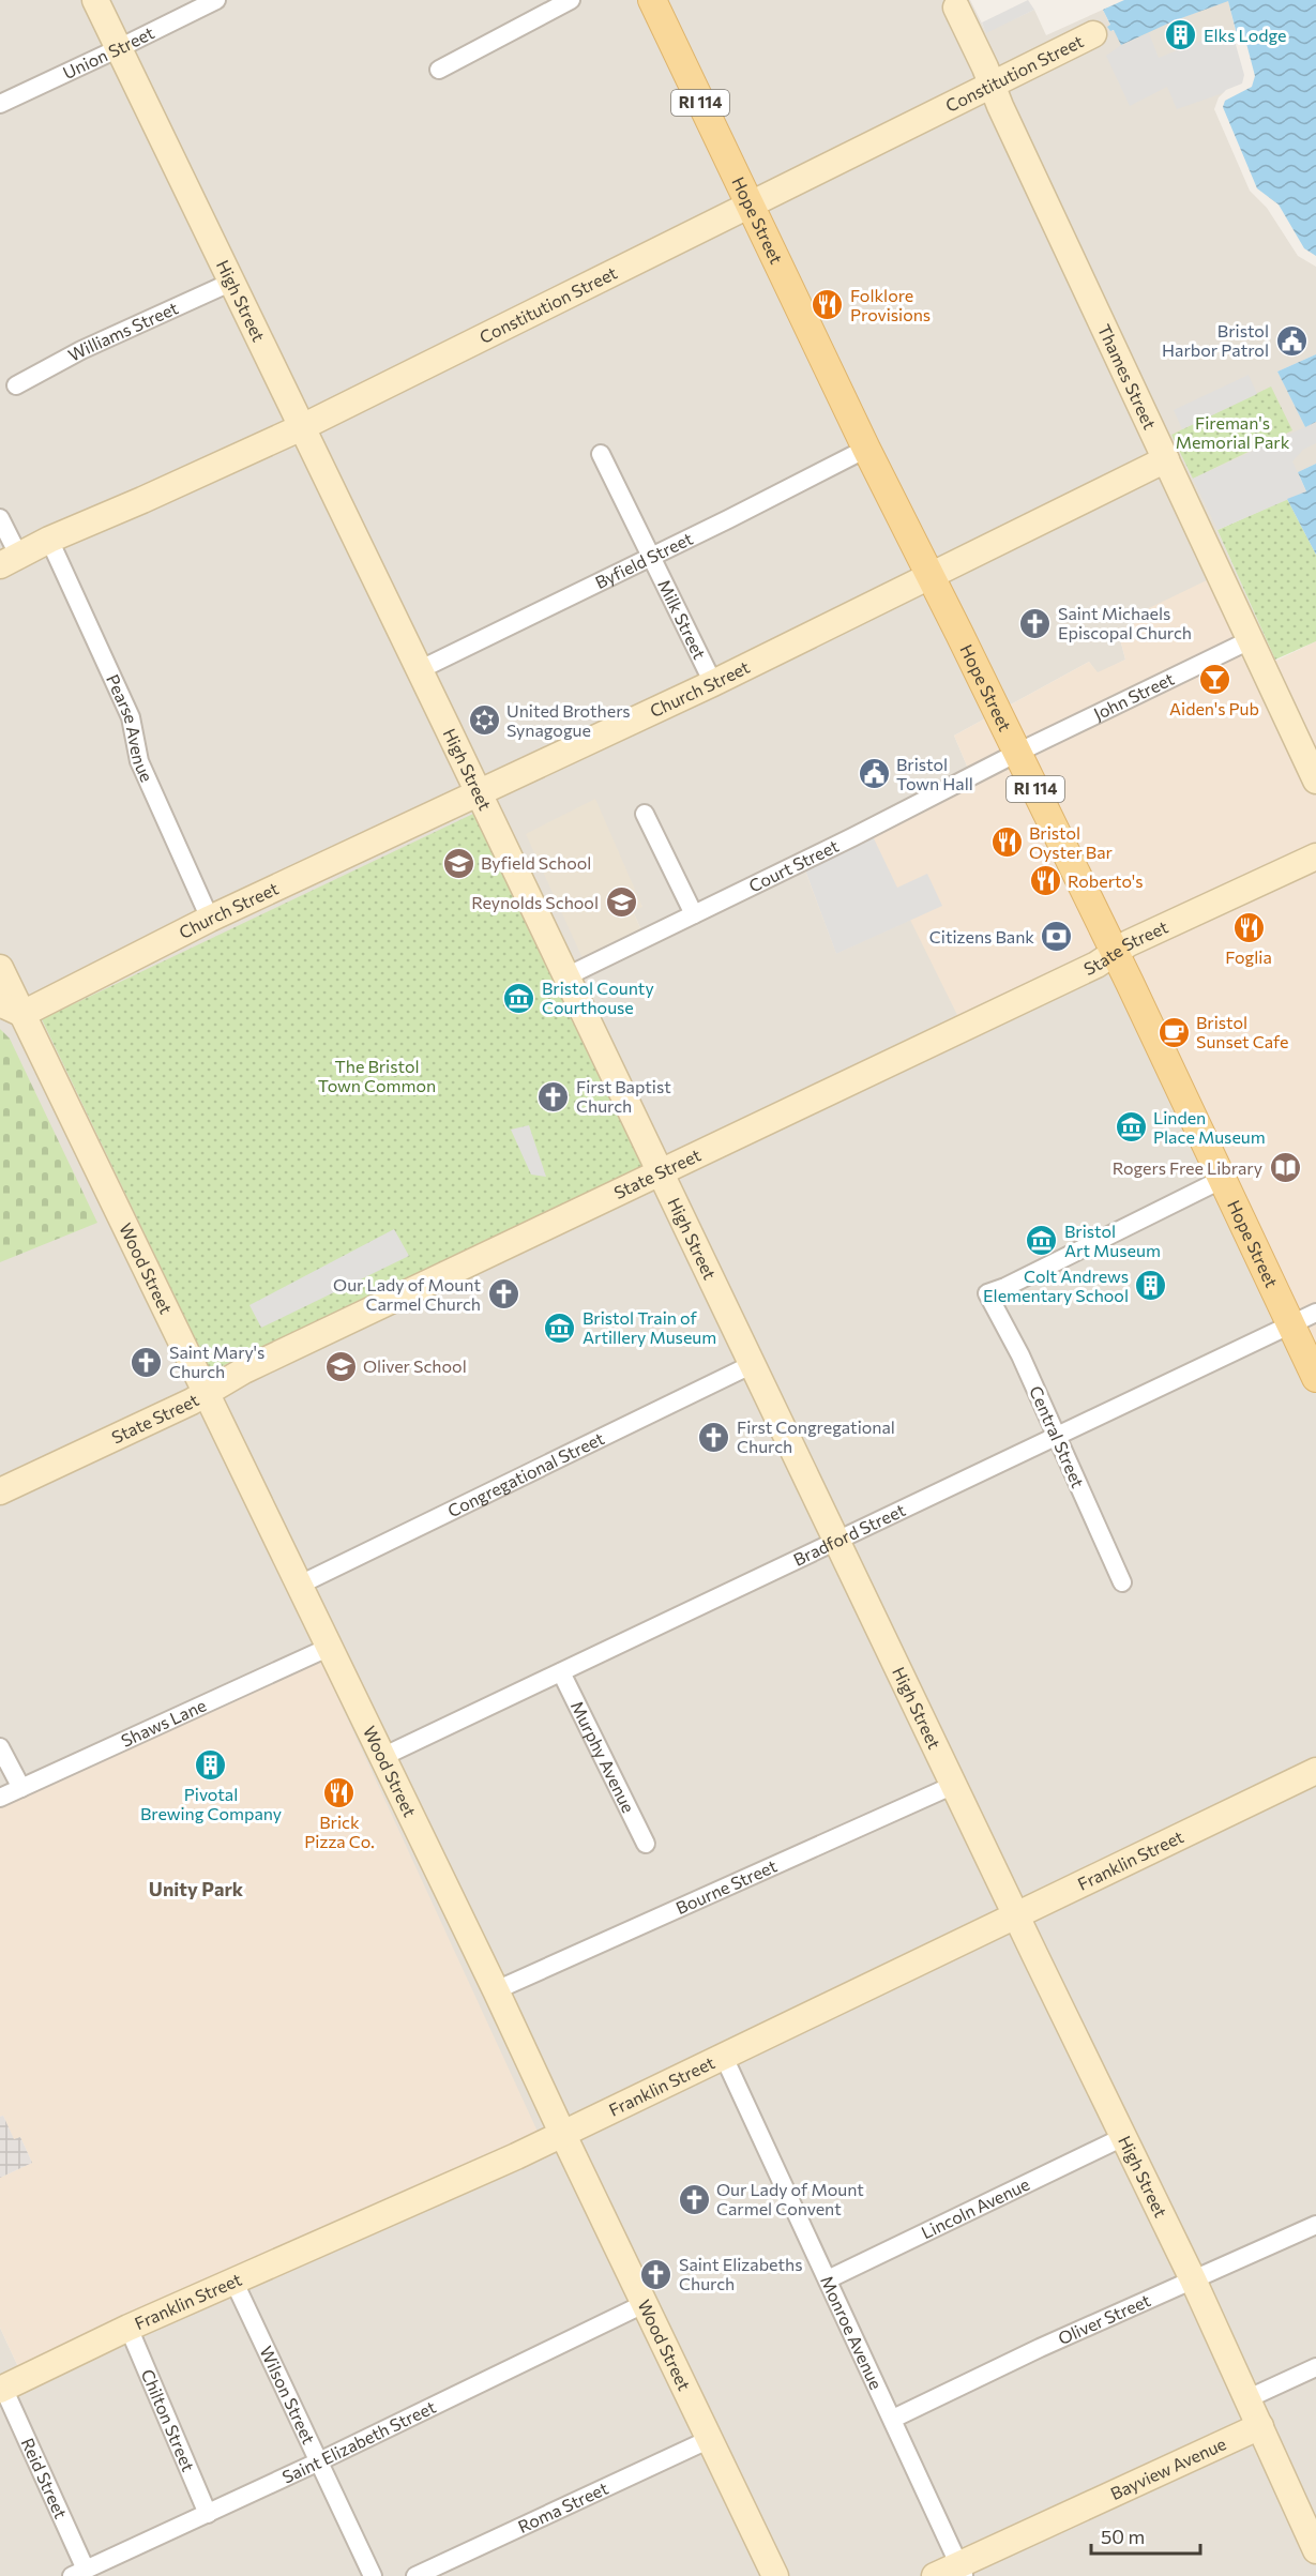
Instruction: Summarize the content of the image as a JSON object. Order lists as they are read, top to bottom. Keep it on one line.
{"streets":{"main road":["RI 114","Hope Street"],"street":["Union Street","Constitution Street","High Street","Williams Street","Thames Street","Byfield Street","Milk Street","Church Street","John Street","Pearse Avenue","Court Street","State Street","Wood Street","Central Street","Congregational Street","Bradford Street","Shaws Lane","Murphy Avenue","Franklin Street","Bourne Street","Lincoln Avenue","Oliver Street","Monroe Avenue","Wilson Street","Chilton Street","Saint Elizabeth Street","Bayview Avenue","Reid Street","Roma Street"]},"crossings":[["Union Street","High Street"],["Constitution Street","Hope Street"],["Constitution Street","High Street"],["Constitution Street","Thames Street"],["Constitution Street","Pearse Avenue"],["Hope Street","Byfield Street"],["Hope Street","Church Street"],["Hope Street","John Street"],["Hope Street","Court Street"],["Hope Street","State Street"],["Hope Street","Central Street"],["Hope Street","Bradford Street"],["High Street","Williams Street"],["High Street","Byfield Street"],["High Street","Church Street"],["High Street","Court Street"],["High Street","State Street"],["High Street","Congregational Street"],["High Street","Bradford Street"],["High Street","Franklin Street"],["High Street","Bourne Street"],["High Street","Lincoln Avenue"],["High Street","Oliver Street"],["High Street","Bayview Avenue"],["Thames Street","Church Street"],["Thames Street","John Street"],["Byfield Street","Milk Street"],["Milk Street","Church Street"],["Church Street","Pearse Avenue"],["Church Street","Wood Street"],["John Street","Court Street"],["State Street","Wood Street"],["Wood Street","Congregational Street"],["Wood Street","Bradford Street"],["Wood Street","Shaws Lane"],["Wood Street","Franklin Street"],["Wood Street","Bourne Street"],["Wood Street","Saint Elizabeth Street"],["Wood Street","Roma Street"],["Central Street","Bradford Street"],["Bradford Street","Murphy Avenue"],["Franklin Street","Monroe Avenue"],["Franklin Street","Wilson Street"],["Franklin Street","Chilton Street"],["Franklin Street","Reid Street"],["Lincoln Avenue","Monroe Avenue"],["Oliver Street","Monroe Avenue"],["Monroe Avenue","Bayview Avenue"],["Wilson Street","Saint Elizabeth Street"],["Chilton Street","Saint Elizabeth Street"],["Saint Elizabeth Street","Reid Street"]],"districts":["Unity Park"],"parks":["Fireman's Memorial Park","The Bristol Town Common"],"places":{"building":["Elks Lodge","Colt Andrews Elementary School","Pivotal Brewing Company"],"restaurant":["Folklore Provisions","Bristol Oyster Bar","Roberto's","Foglia","Brick Pizza Co."],"public building":["Bristol Harbor Patrol","Bristol Town Hall"],"church":["Saint Michaels Episcopal Church","First Baptist Church","Our Lady of Mount Carmel Church","Saint Mary's Church","First Congregational Church","Our Lady of Mount Carmel Convent","Saint Elizabeths Church"],"bar":["Aiden's Pub"],"synagogue":["United Brothers Synagogue"],"school or university":["Byfield School","Reynolds School","Oliver School"],"bank":["Citizens Bank"],"museum":["Bristol County Courthouse","Linden Place Museum","Bristol Art Museum","Bristol Train of Artillery Museum"],"cafe":["Bristol Sunset Cafe"],"library":["Rogers Free Library"]},"scale_bar":"50 m"}
